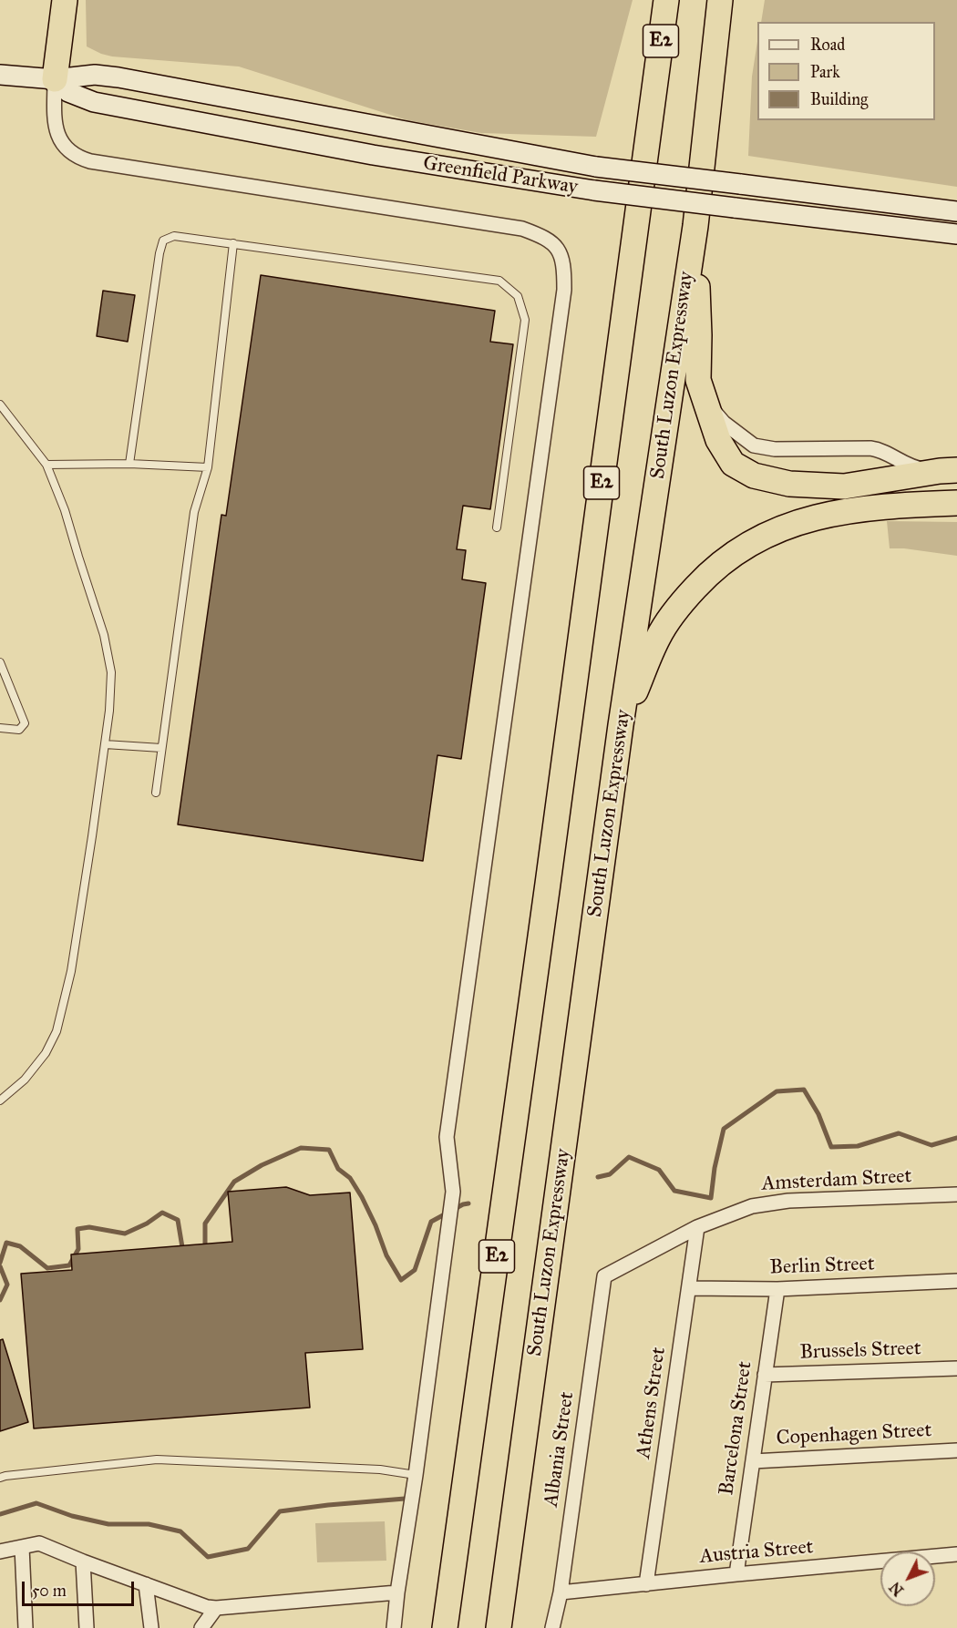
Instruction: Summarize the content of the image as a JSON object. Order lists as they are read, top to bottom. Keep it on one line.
{"streets":{"highway":["E2","South Luzon Expressway"],"main road":["Greenfield Parkway"],"street":["Amsterdam Street","Berlin Street","Brussels Street","Athens Street","Barcelona Street","Copenhagen Street","Albania Street","Austria Street"]},"crossings":[["Amsterdam Street","Athens Street"],["Amsterdam Street","Albania Street"],["Berlin Street","Athens Street"],["Berlin Street","Barcelona Street"],["Brussels Street","Barcelona Street"],["Athens Street","Austria Street"],["Barcelona Street","Copenhagen Street"],["Barcelona Street","Austria Street"],["Albania Street","Austria Street"]],"legend":["Road","Park","Building"],"scale_bar":"50 m","north":"bottom left"}
